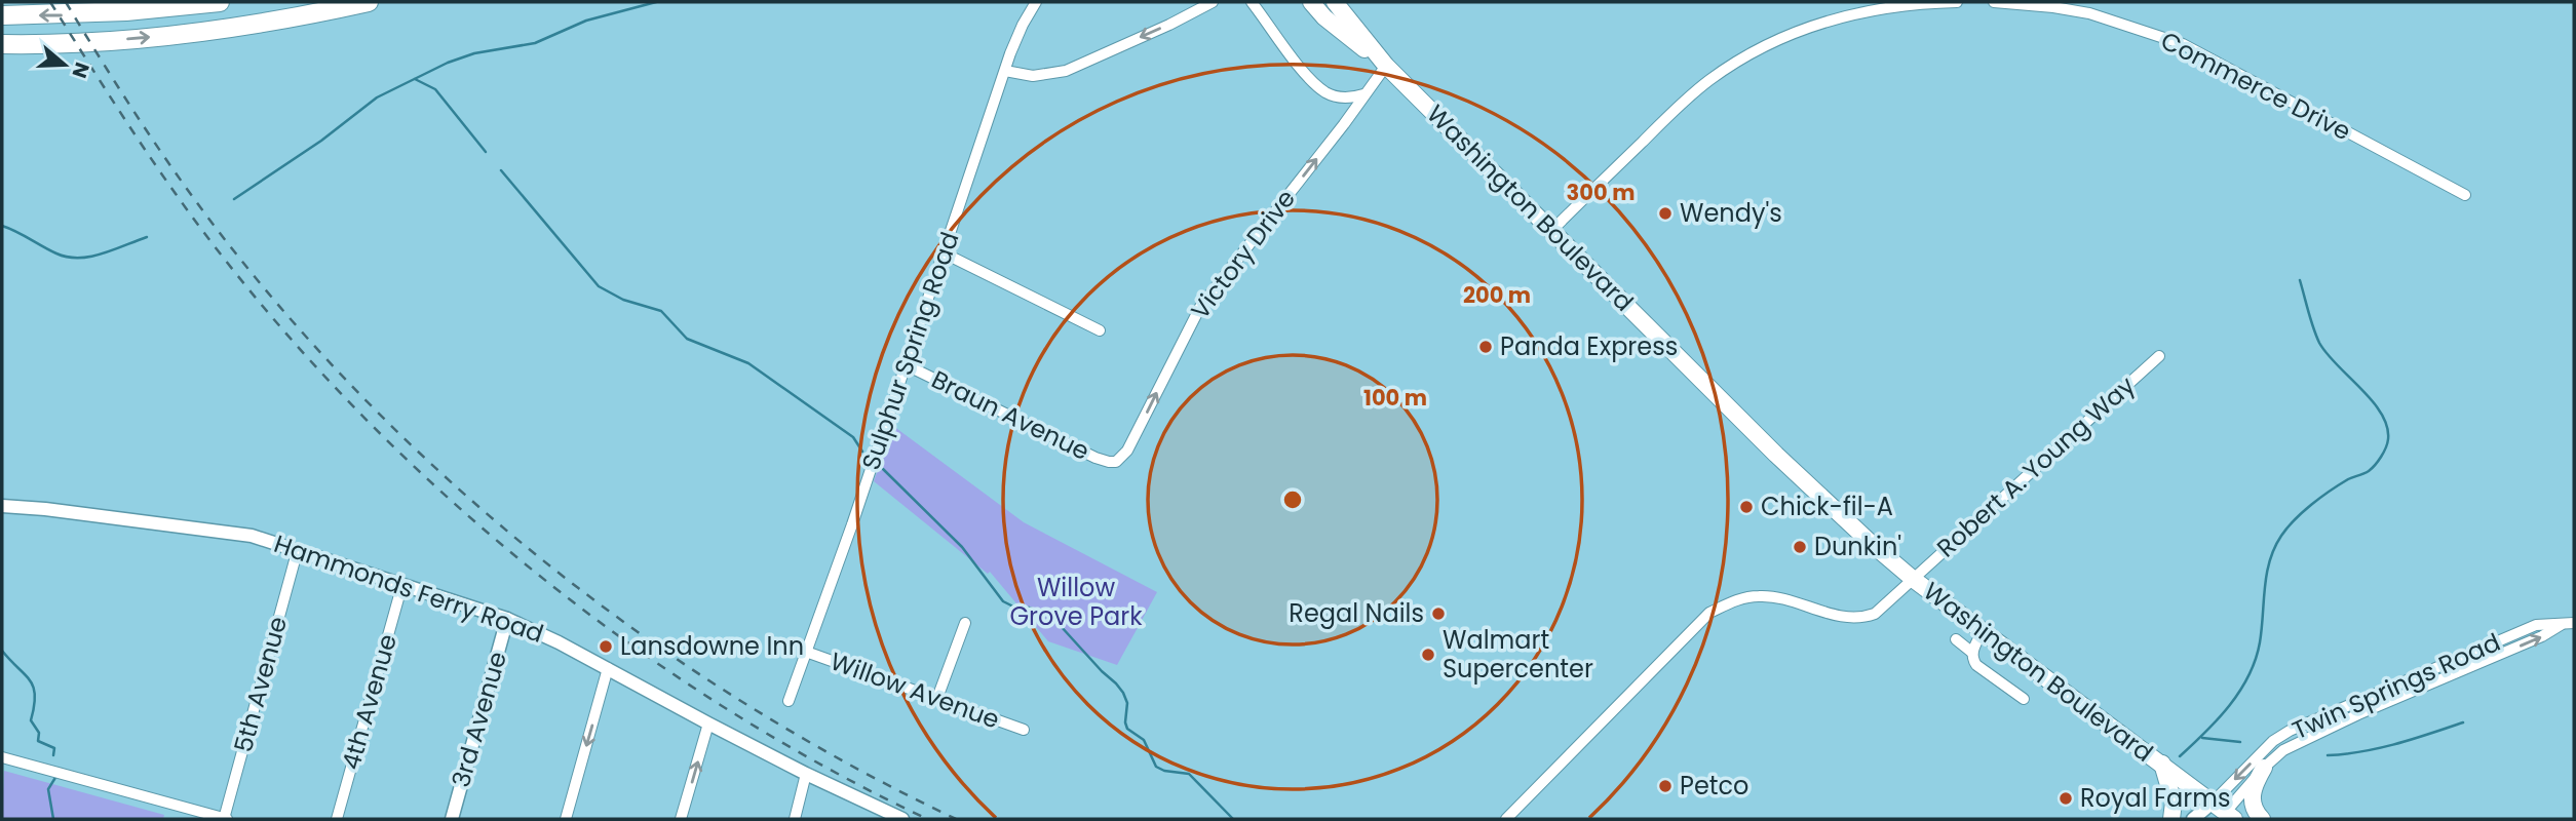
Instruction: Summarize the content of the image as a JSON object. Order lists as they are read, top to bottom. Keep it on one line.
{"streets":{"main road":["Washington Boulevard"],"street":["Commerce Drive","Victory Drive","Sulphur Spring Road","Braun Avenue","Robert A. Young Way","Hammonds Ferry Road","5th Avenue","Twin Springs Road","Willow Avenue","4th Avenue","3rd Avenue"]},"crossings":[["Washington Boulevard","Robert A. Young Way"],["Washington Boulevard","Twin Springs Road"],["Victory Drive","Braun Avenue"],["Sulphur Spring Road","Braun Avenue"],["Sulphur Spring Road","Willow Avenue"],["Hammonds Ferry Road","5th Avenue"],["Hammonds Ferry Road","4th Avenue"],["Hammonds Ferry Road","3rd Avenue"]],"one_way":["Victory Drive"],"parks":["Willow Grove Park"],"places":["Wendy's","Panda Express","Chick-fil-A","Dunkin'","Regal Nails","Lansdowne Inn","Walmart Supercenter","Petco","Royal Farms"],"north":"right","rings":["300 m","200 m","100 m"]}
